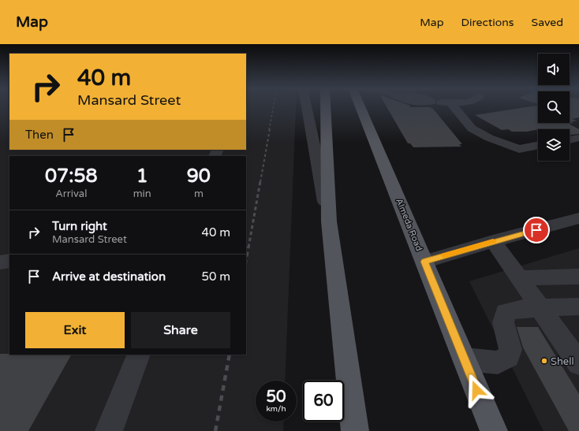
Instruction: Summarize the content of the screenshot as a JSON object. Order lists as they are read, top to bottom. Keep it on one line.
{"streets":{"main road":["Almeda Road"]},"places":["Shell"],"page":{"header":"Map","nav":["Map","Directions","Saved"],"turn":["40 m","Mansard Street"],"then":"Then","eta":["07:58","Arrival","1","min","90","m"],"list":[{"name":"Turn right","note":"Mansard Street","value":"40 m"},{"name":"Arrive at destination","value":"50 m"}],"buttons":["Exit","Share"],"speed":"50 km/h","limit":"60"}}
